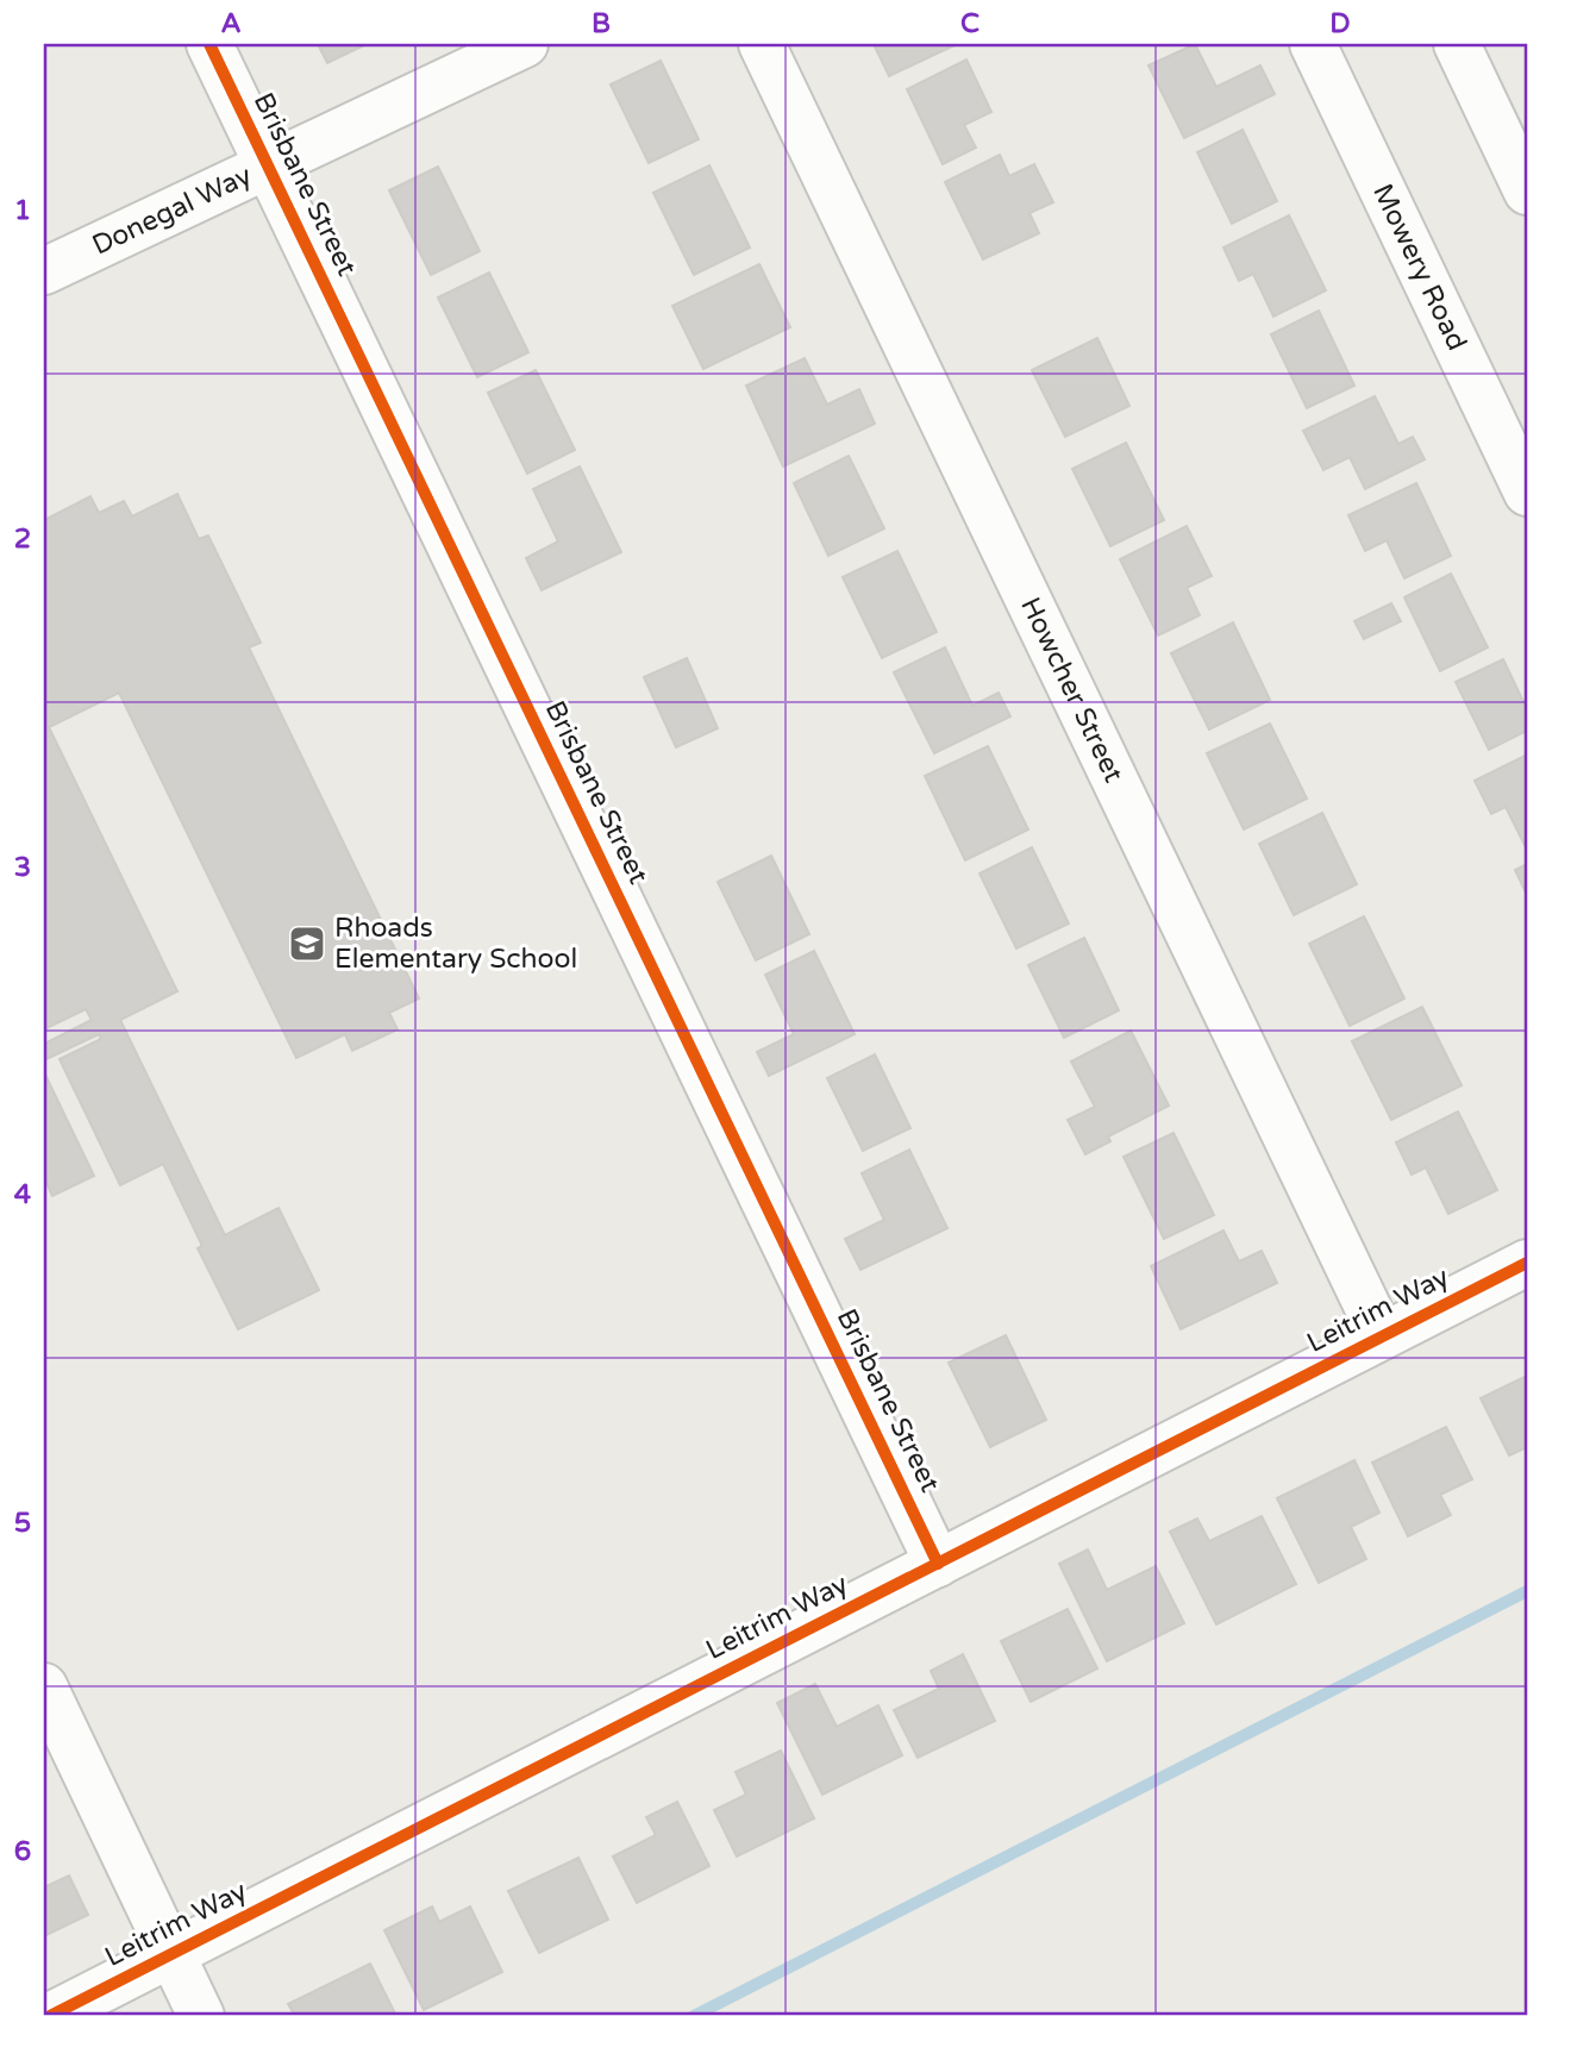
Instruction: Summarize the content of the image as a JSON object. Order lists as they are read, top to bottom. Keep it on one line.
{"streets":{"street":["Brisbane Street","Donegal Way","Mowery Road","Howcher Street","Leitrim Way"]},"crossings":[["Brisbane Street","Donegal Way"],["Brisbane Street","Leitrim Way"],["Howcher Street","Leitrim Way"]],"places":{"school or university":["Rhoads Elementary School"]},"grid":{"columns":["A","B","C","D"],"rows":["1","2","3","4","5","6"]}}
